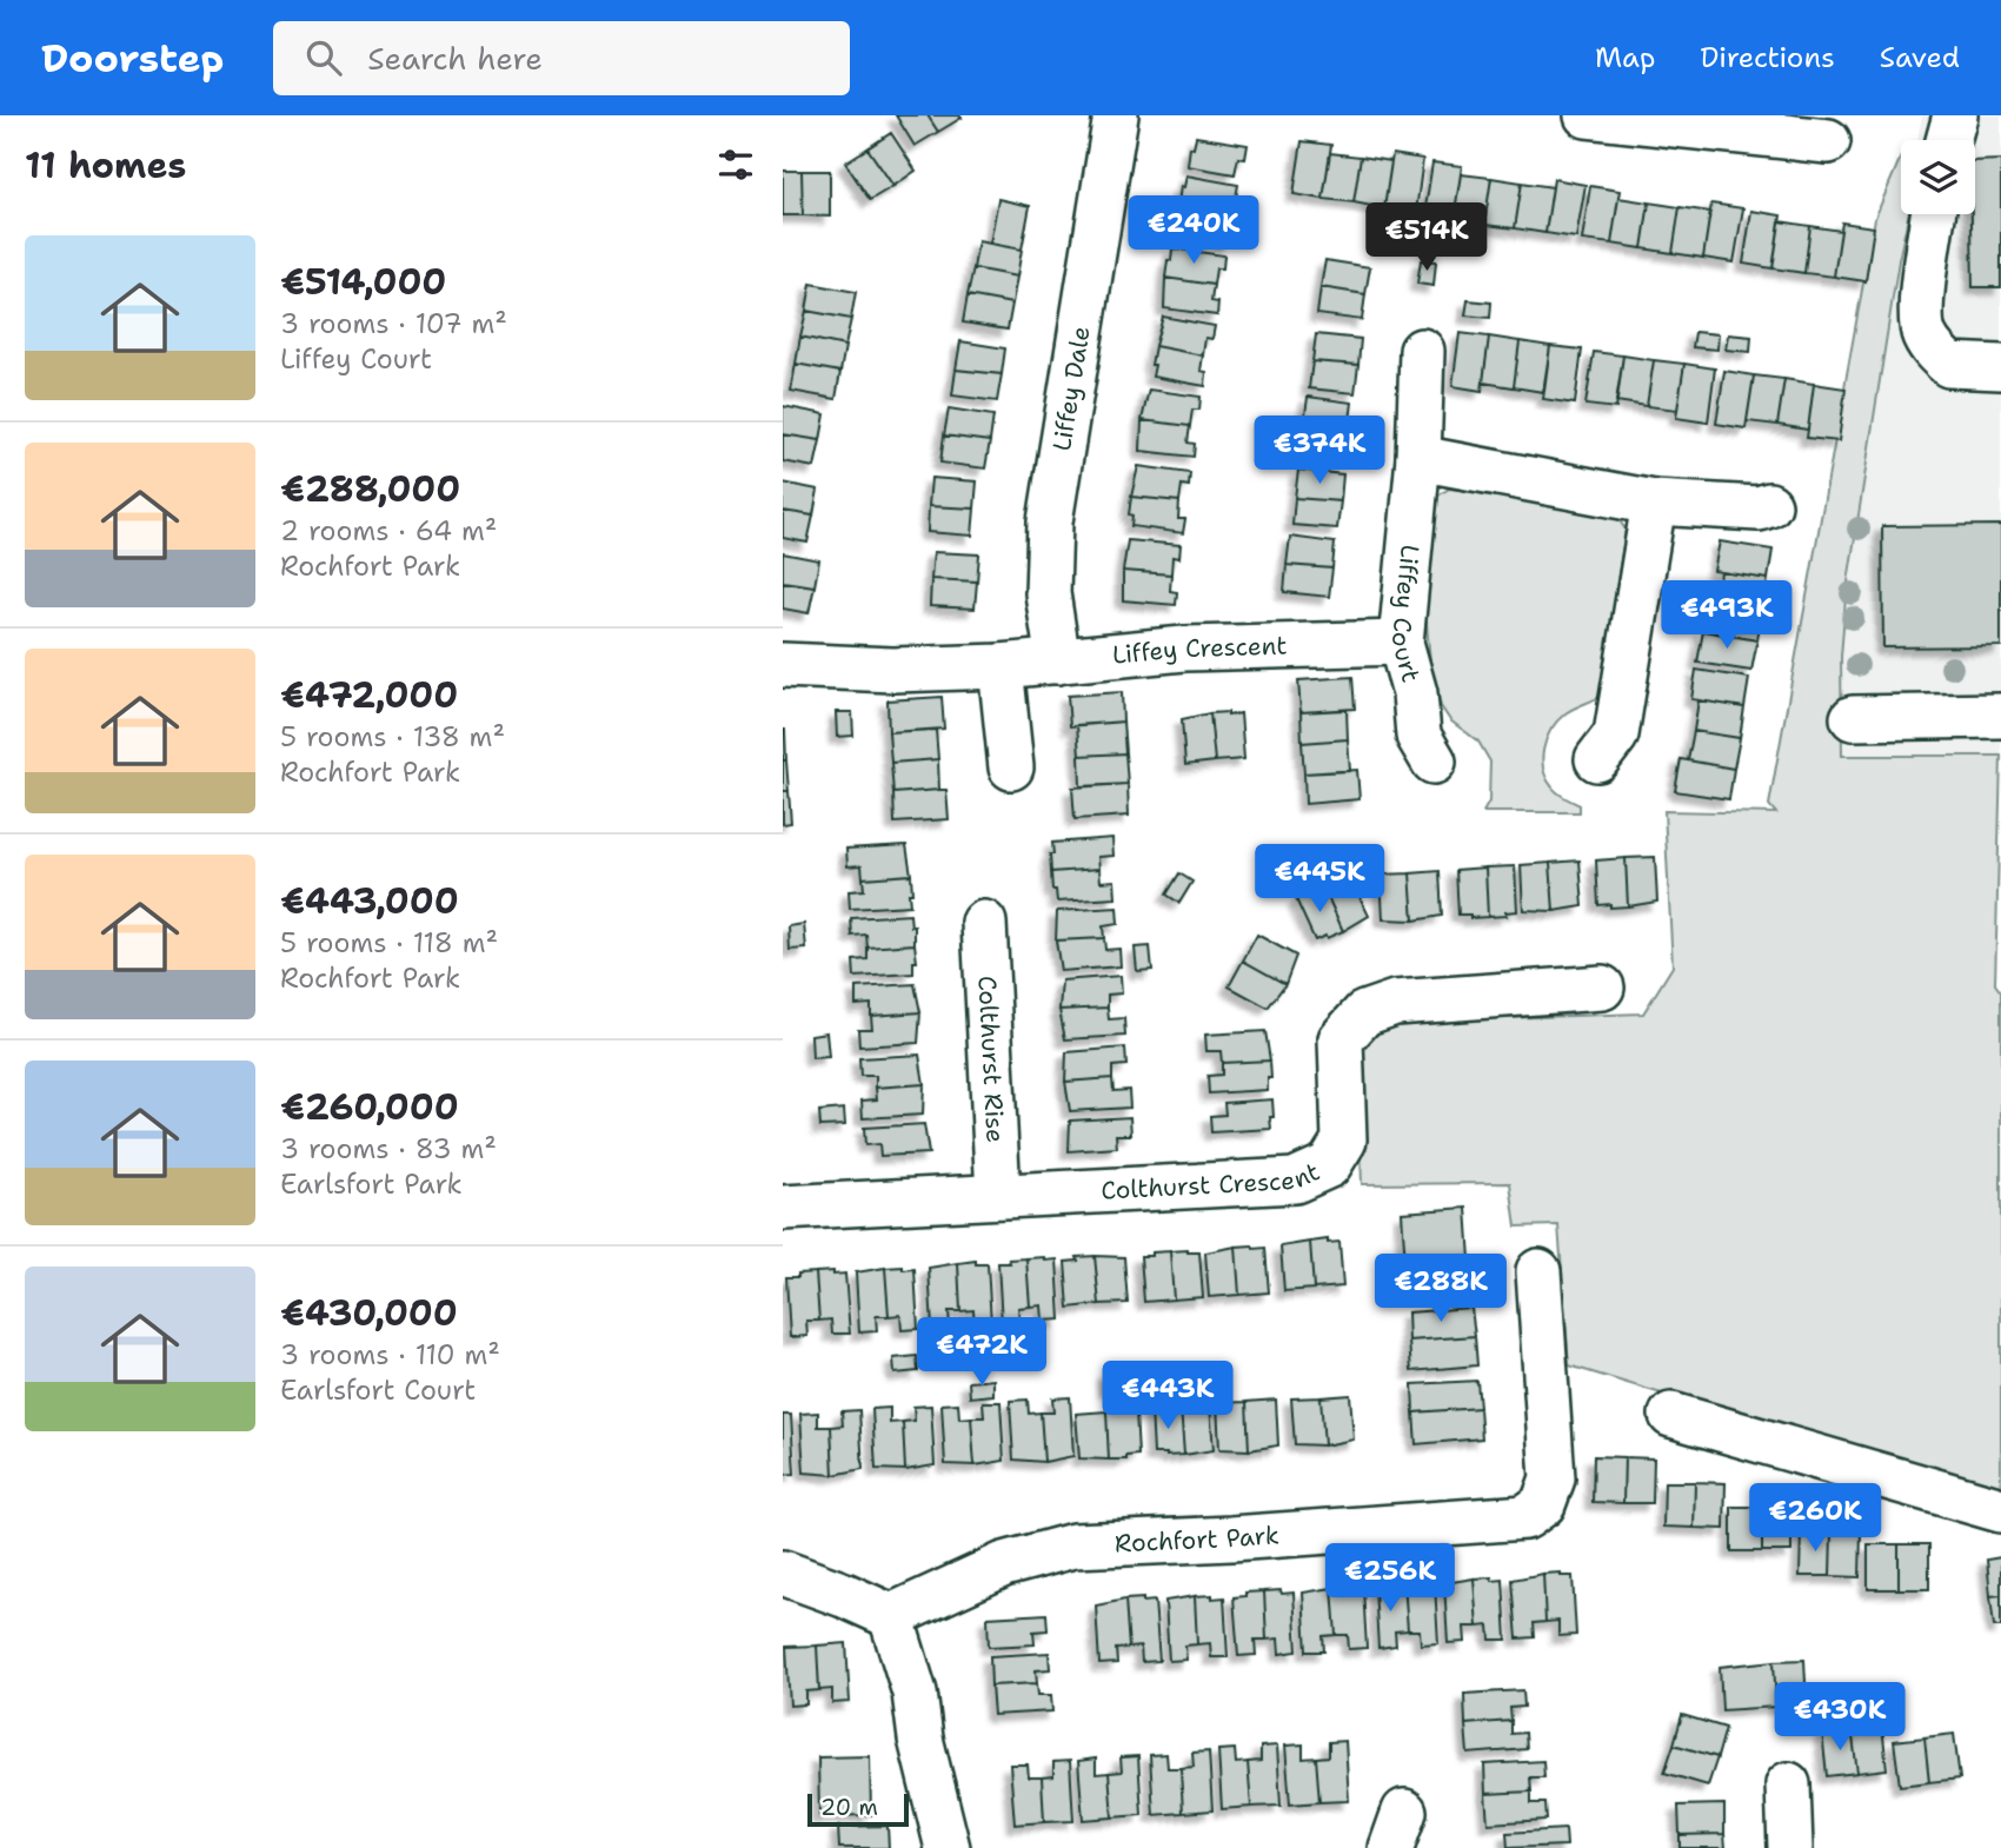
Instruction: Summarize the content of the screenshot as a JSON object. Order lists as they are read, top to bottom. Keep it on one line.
{"streets":{"street":["Liffey Dale","Liffey Court","Liffey Crescent","Colthurst Rise","Colthurst Crescent","Rochfort Park"]},"crossings":[["Liffey Dale","Liffey Crescent"],["Liffey Court","Liffey Crescent"],["Colthurst Rise","Colthurst Crescent"]],"scale_bar":"20 m","page":{"header":"Doorstep","search":"Search here","nav":["Map","Directions","Saved"],"heading":"11 homes","price":["€240K","€514K","€374K","€493K","€445K","€288K","€472K","€443K","€260K","€256K","€430K"],"list":[{"name":"€514,000","note":"3 rooms · 107 m² · Liffey Court"},{"name":"€288,000","note":"2 rooms · 64 m² · Rochfort Park"},{"name":"€472,000","note":"5 rooms · 138 m² · Rochfort Park"},{"name":"€443,000","note":"5 rooms · 118 m² · Rochfort Park"},{"name":"€260,000","note":"3 rooms · 83 m² · Earlsfort Park"},{"name":"€430,000","note":"3 rooms · 110 m² · Earlsfort Court"}],"scale":"20 m"}}
